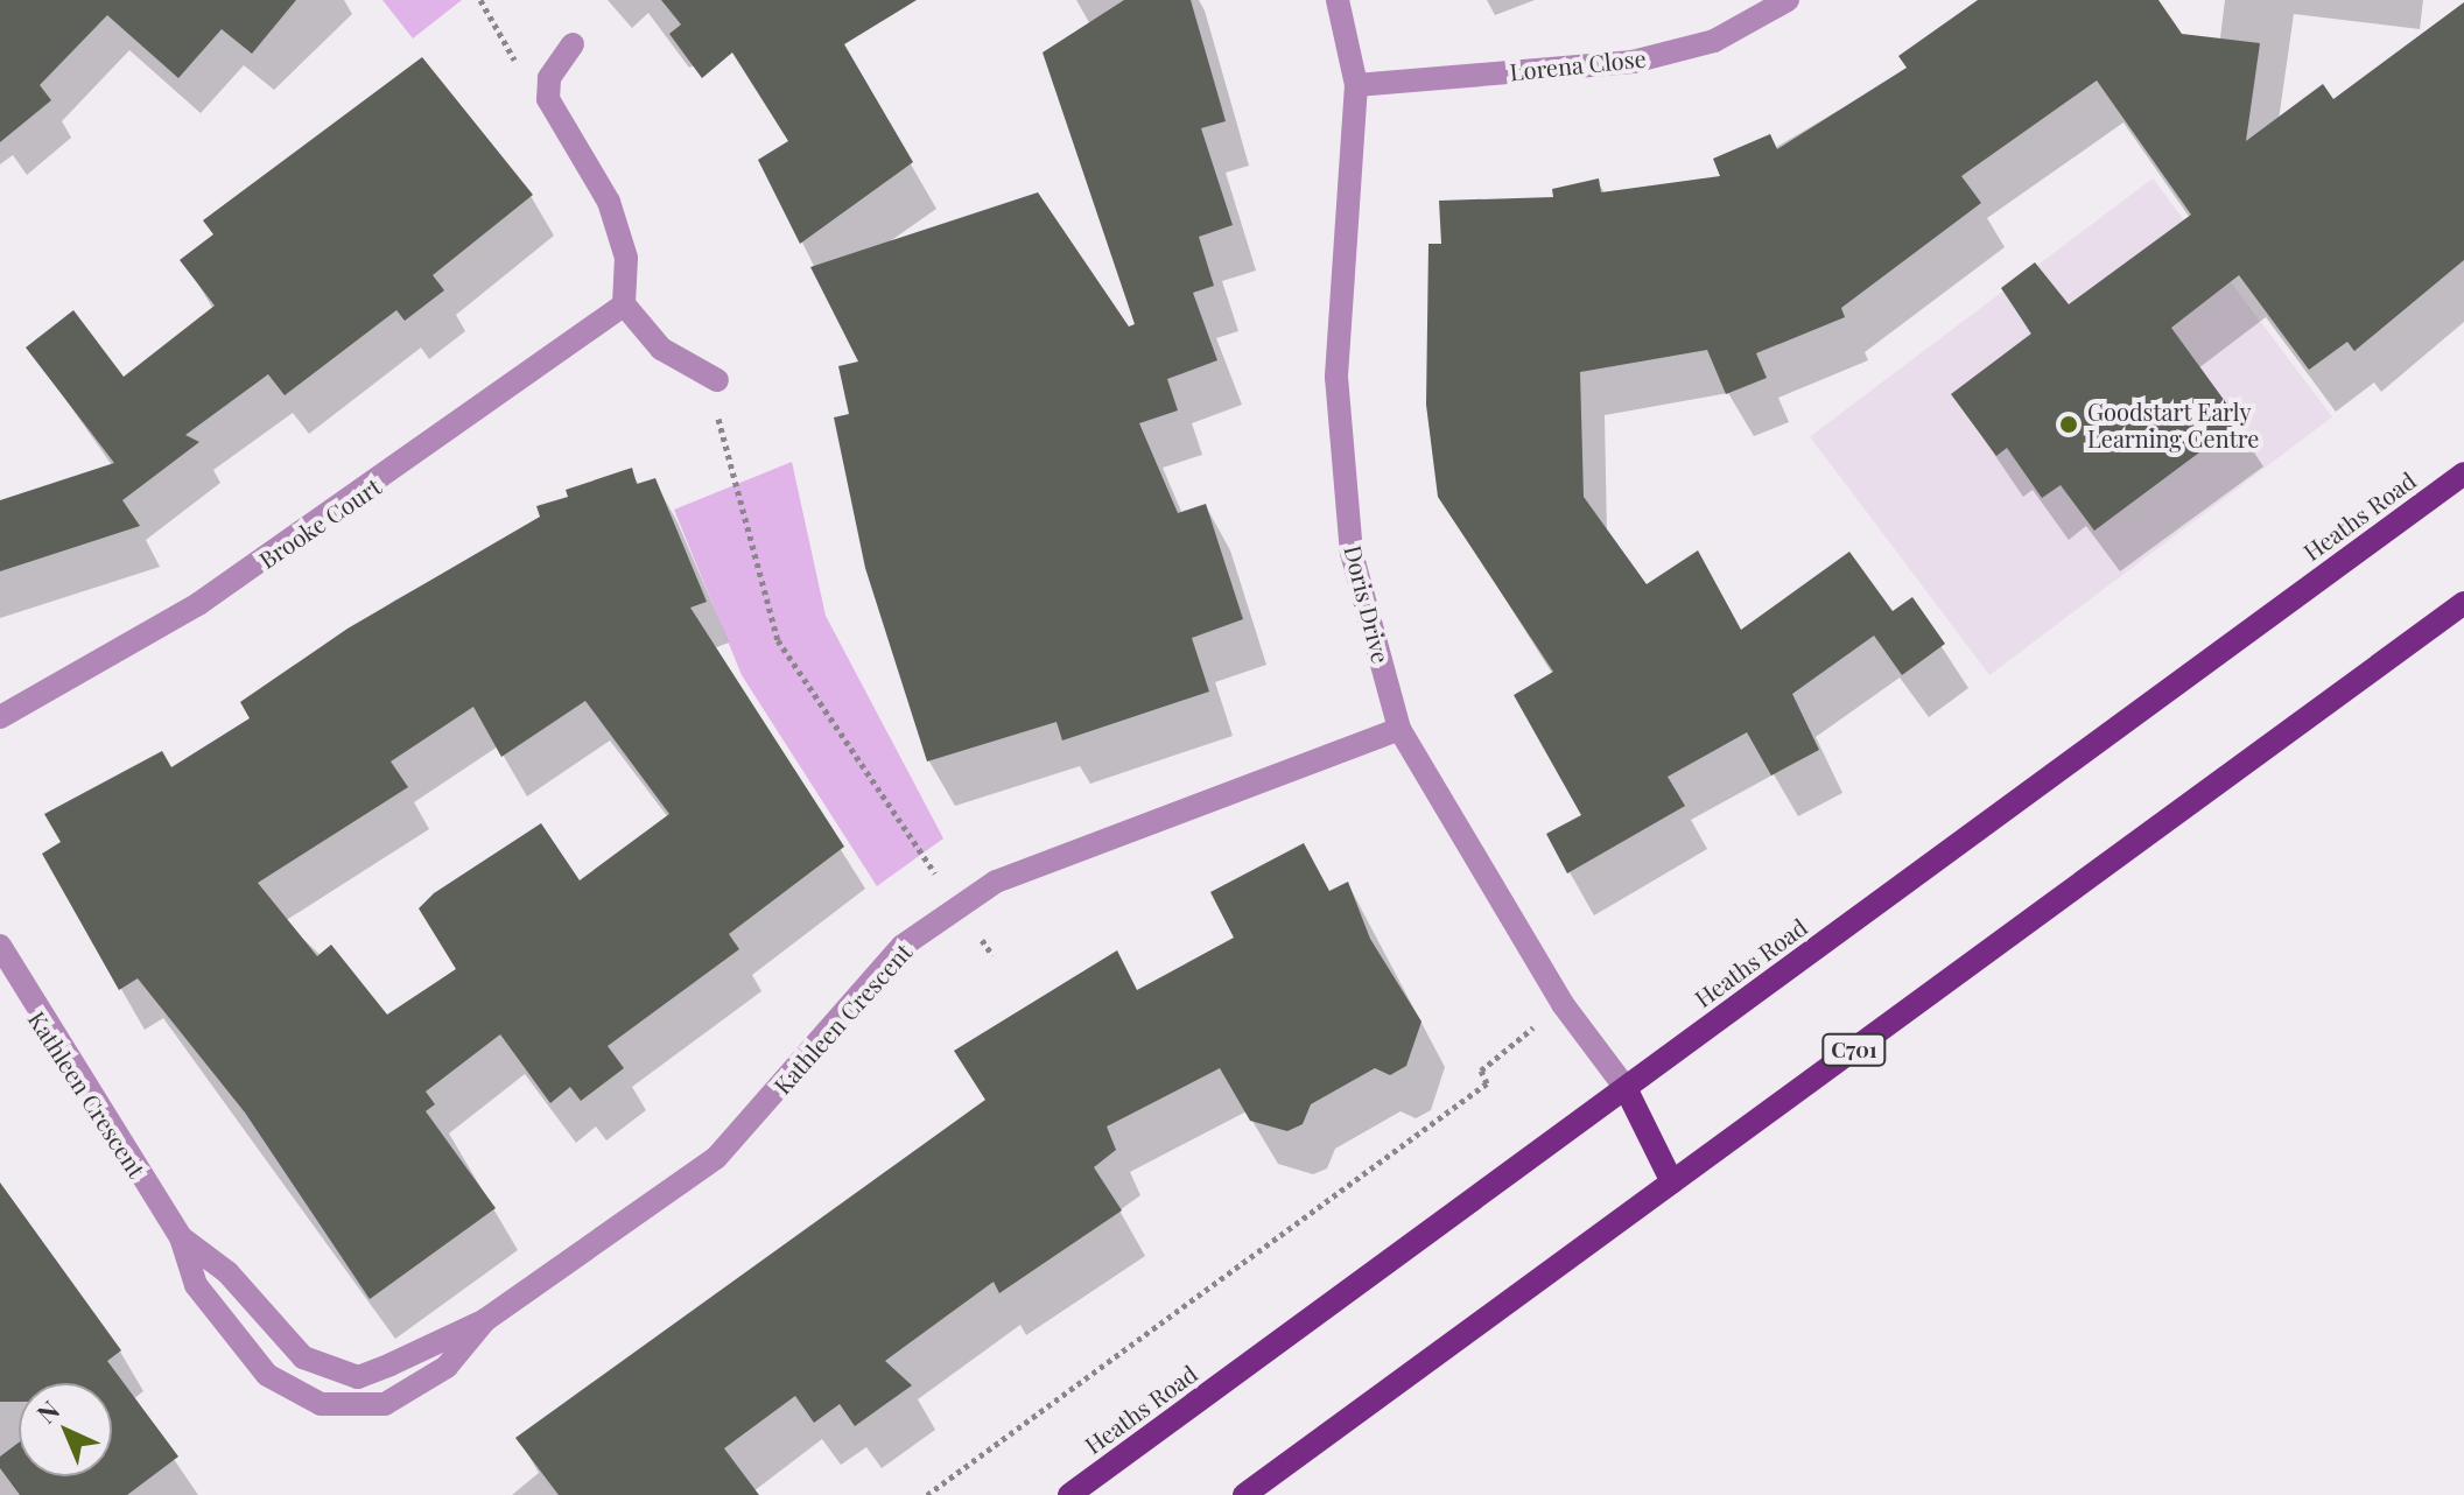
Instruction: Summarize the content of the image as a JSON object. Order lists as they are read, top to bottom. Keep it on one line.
{"streets":{"main road":["Heaths Road","C701"],"street":["Lorena Close","Brooke Court","Doris Drive","Kathleen Crescent"]},"crossings":[["Lorena Close","Doris Drive"],["Heaths Road","Doris Drive"],["Doris Drive","Kathleen Crescent"]],"places":["Goodstart Early Learning Centre"],"north":"top left"}
